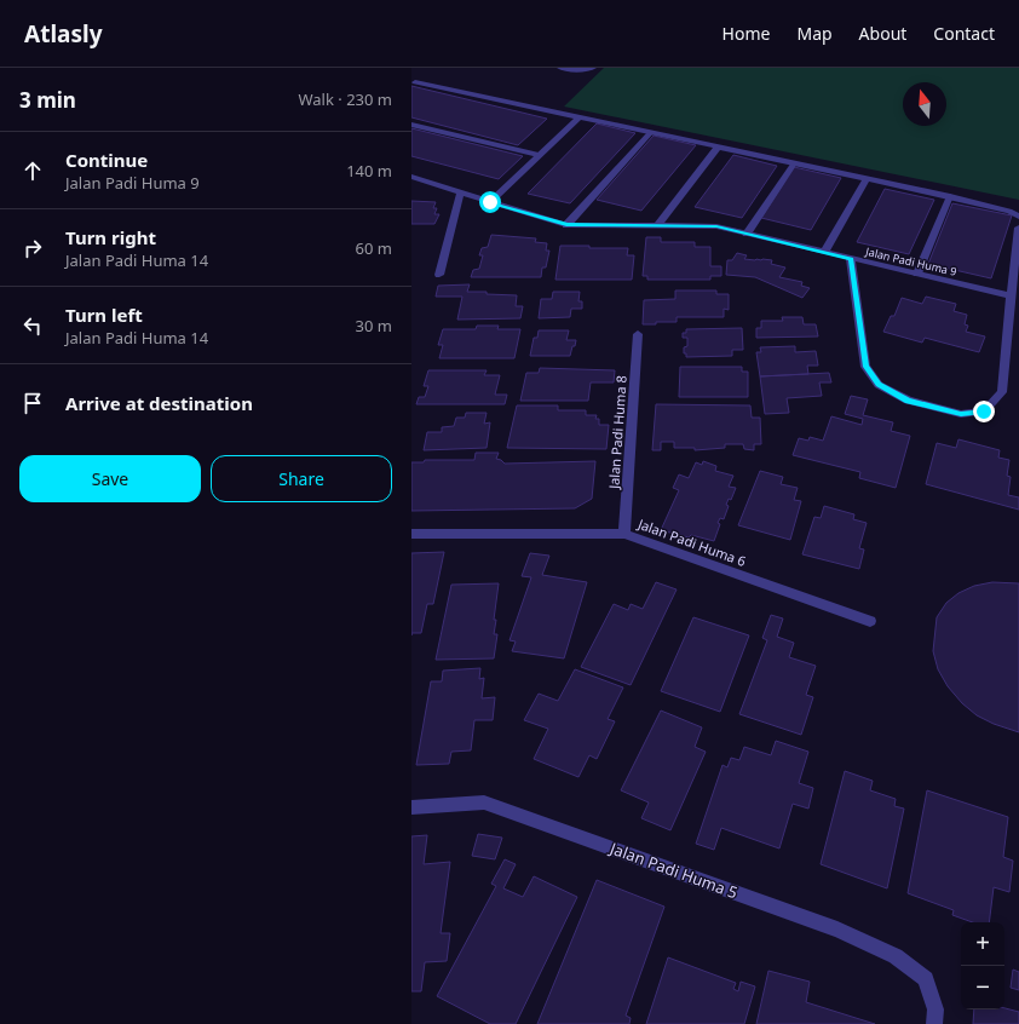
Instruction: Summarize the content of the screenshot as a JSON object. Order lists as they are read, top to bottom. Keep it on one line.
{"streets":{"street":["Jalan Padi Huma 9","Jalan Padi Huma 8","Jalan Padi Huma 6","Jalan Padi Huma 5"]},"crossings":[["Jalan Padi Huma 8","Jalan Padi Huma 6"]],"north":"top","page":{"header":"Atlasly","nav":["Home","Map","About","Contact"],"heading":["3 min","Walk · 230 m"],"list":[["Continue","Jalan Padi Huma 9","140 m"],["Turn right","Jalan Padi Huma 14","60 m"],["Turn left","Jalan Padi Huma 14","30 m"],"Arrive at destination"],"buttons":["Save","Share"],"map_buttons":["+","−"]}}
